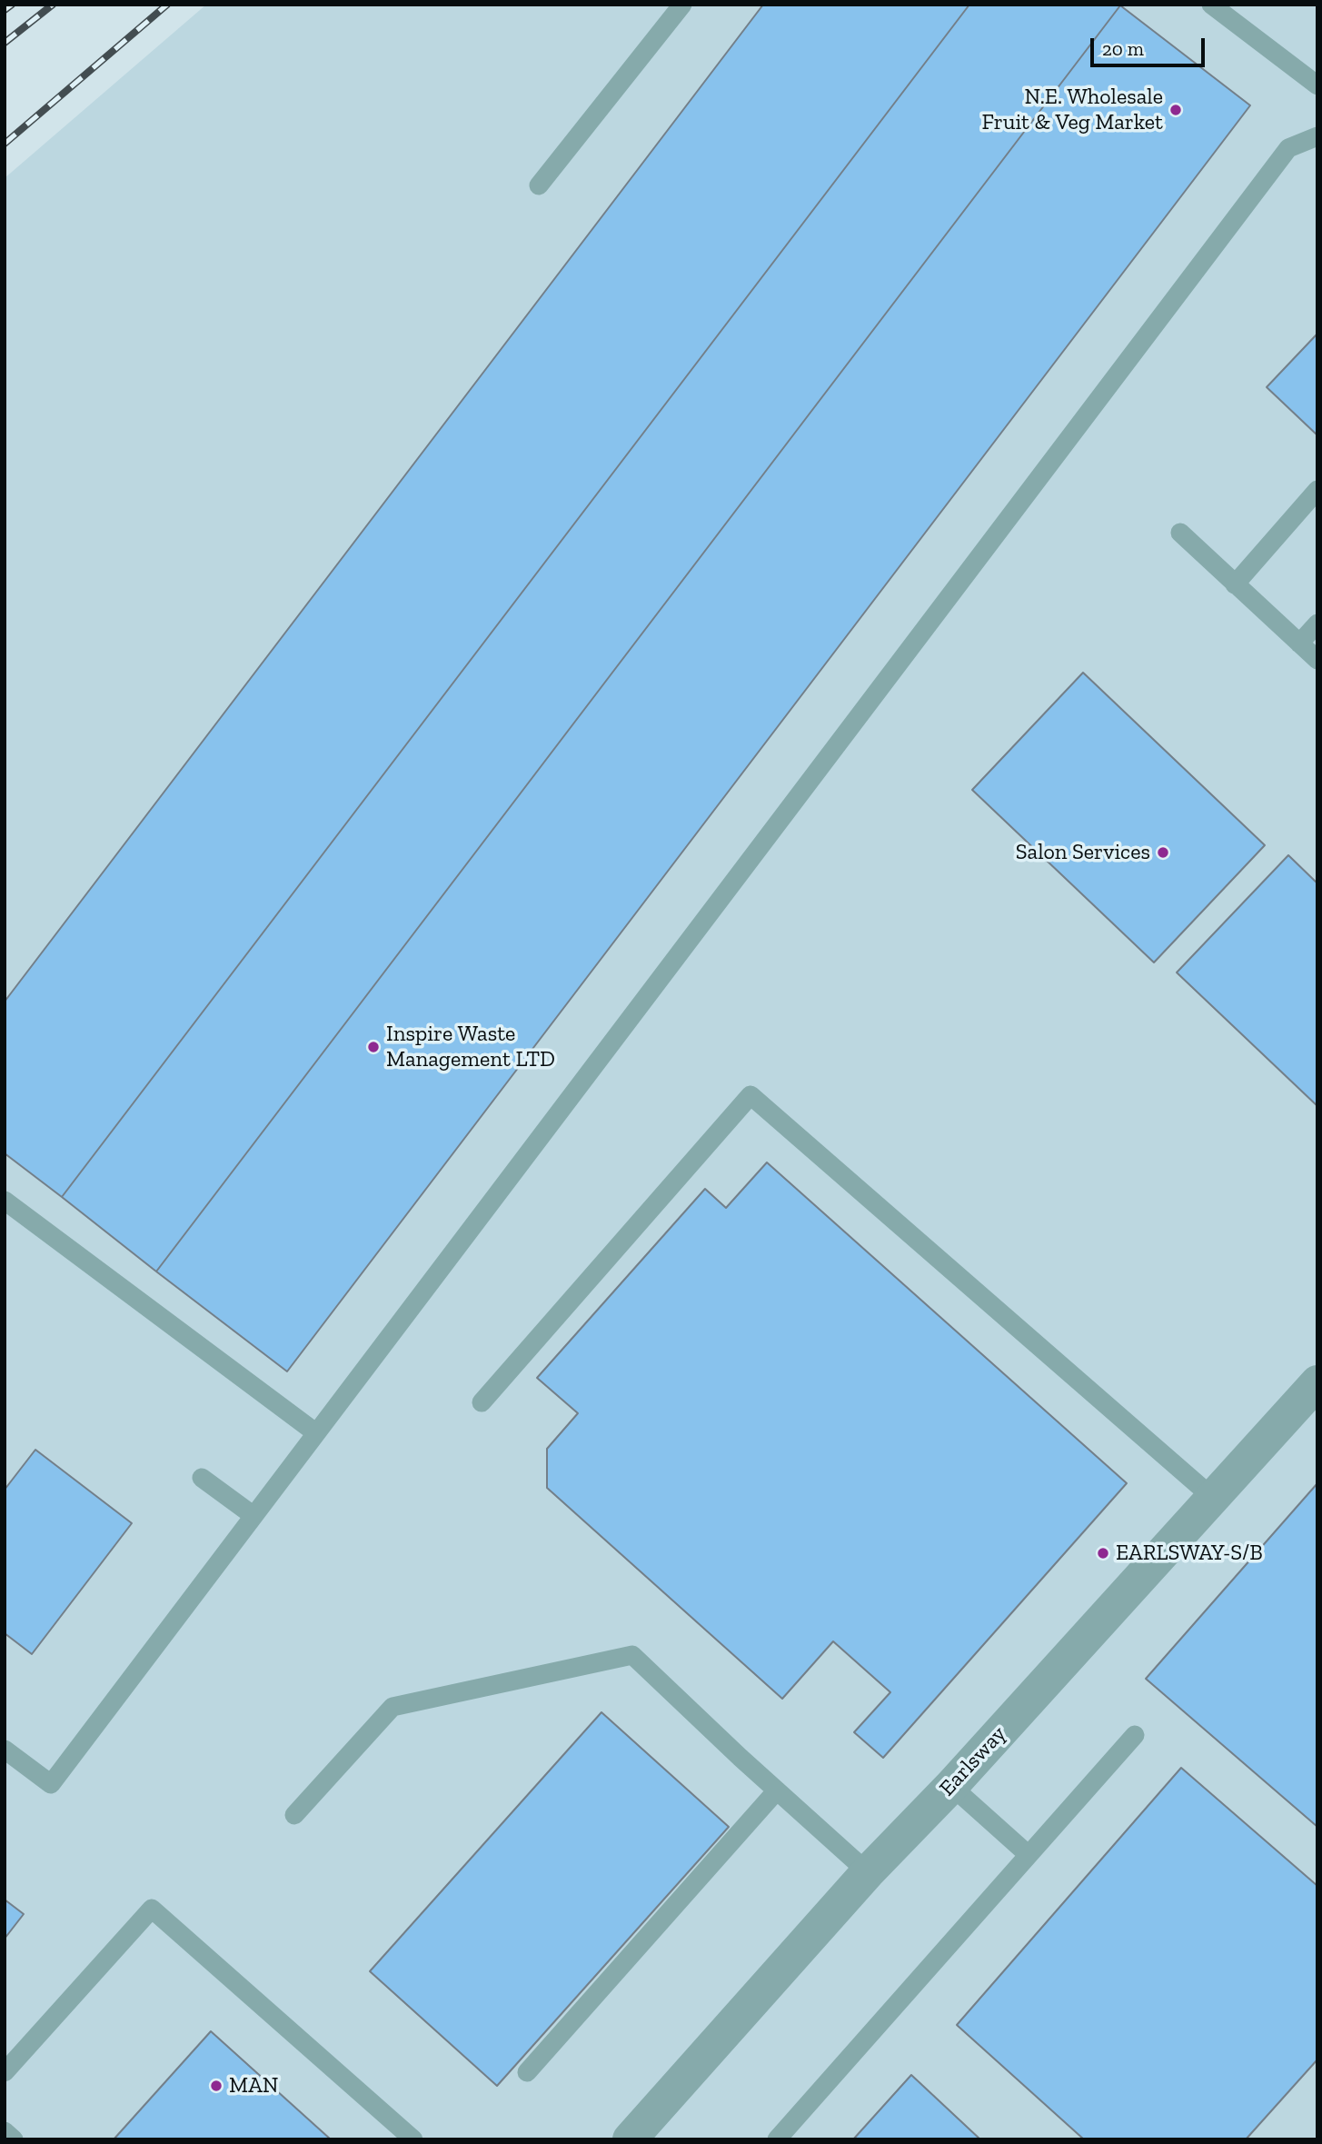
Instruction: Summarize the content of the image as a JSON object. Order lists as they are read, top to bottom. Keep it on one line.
{"streets":{"street":["Earlsway"]},"places":["N.E. Wholesale Fruit & Veg Market","Salon Services","Inspire Waste Management LTD","EARLSWAY-S/B","MAN"],"scale_bar":"20 m"}
